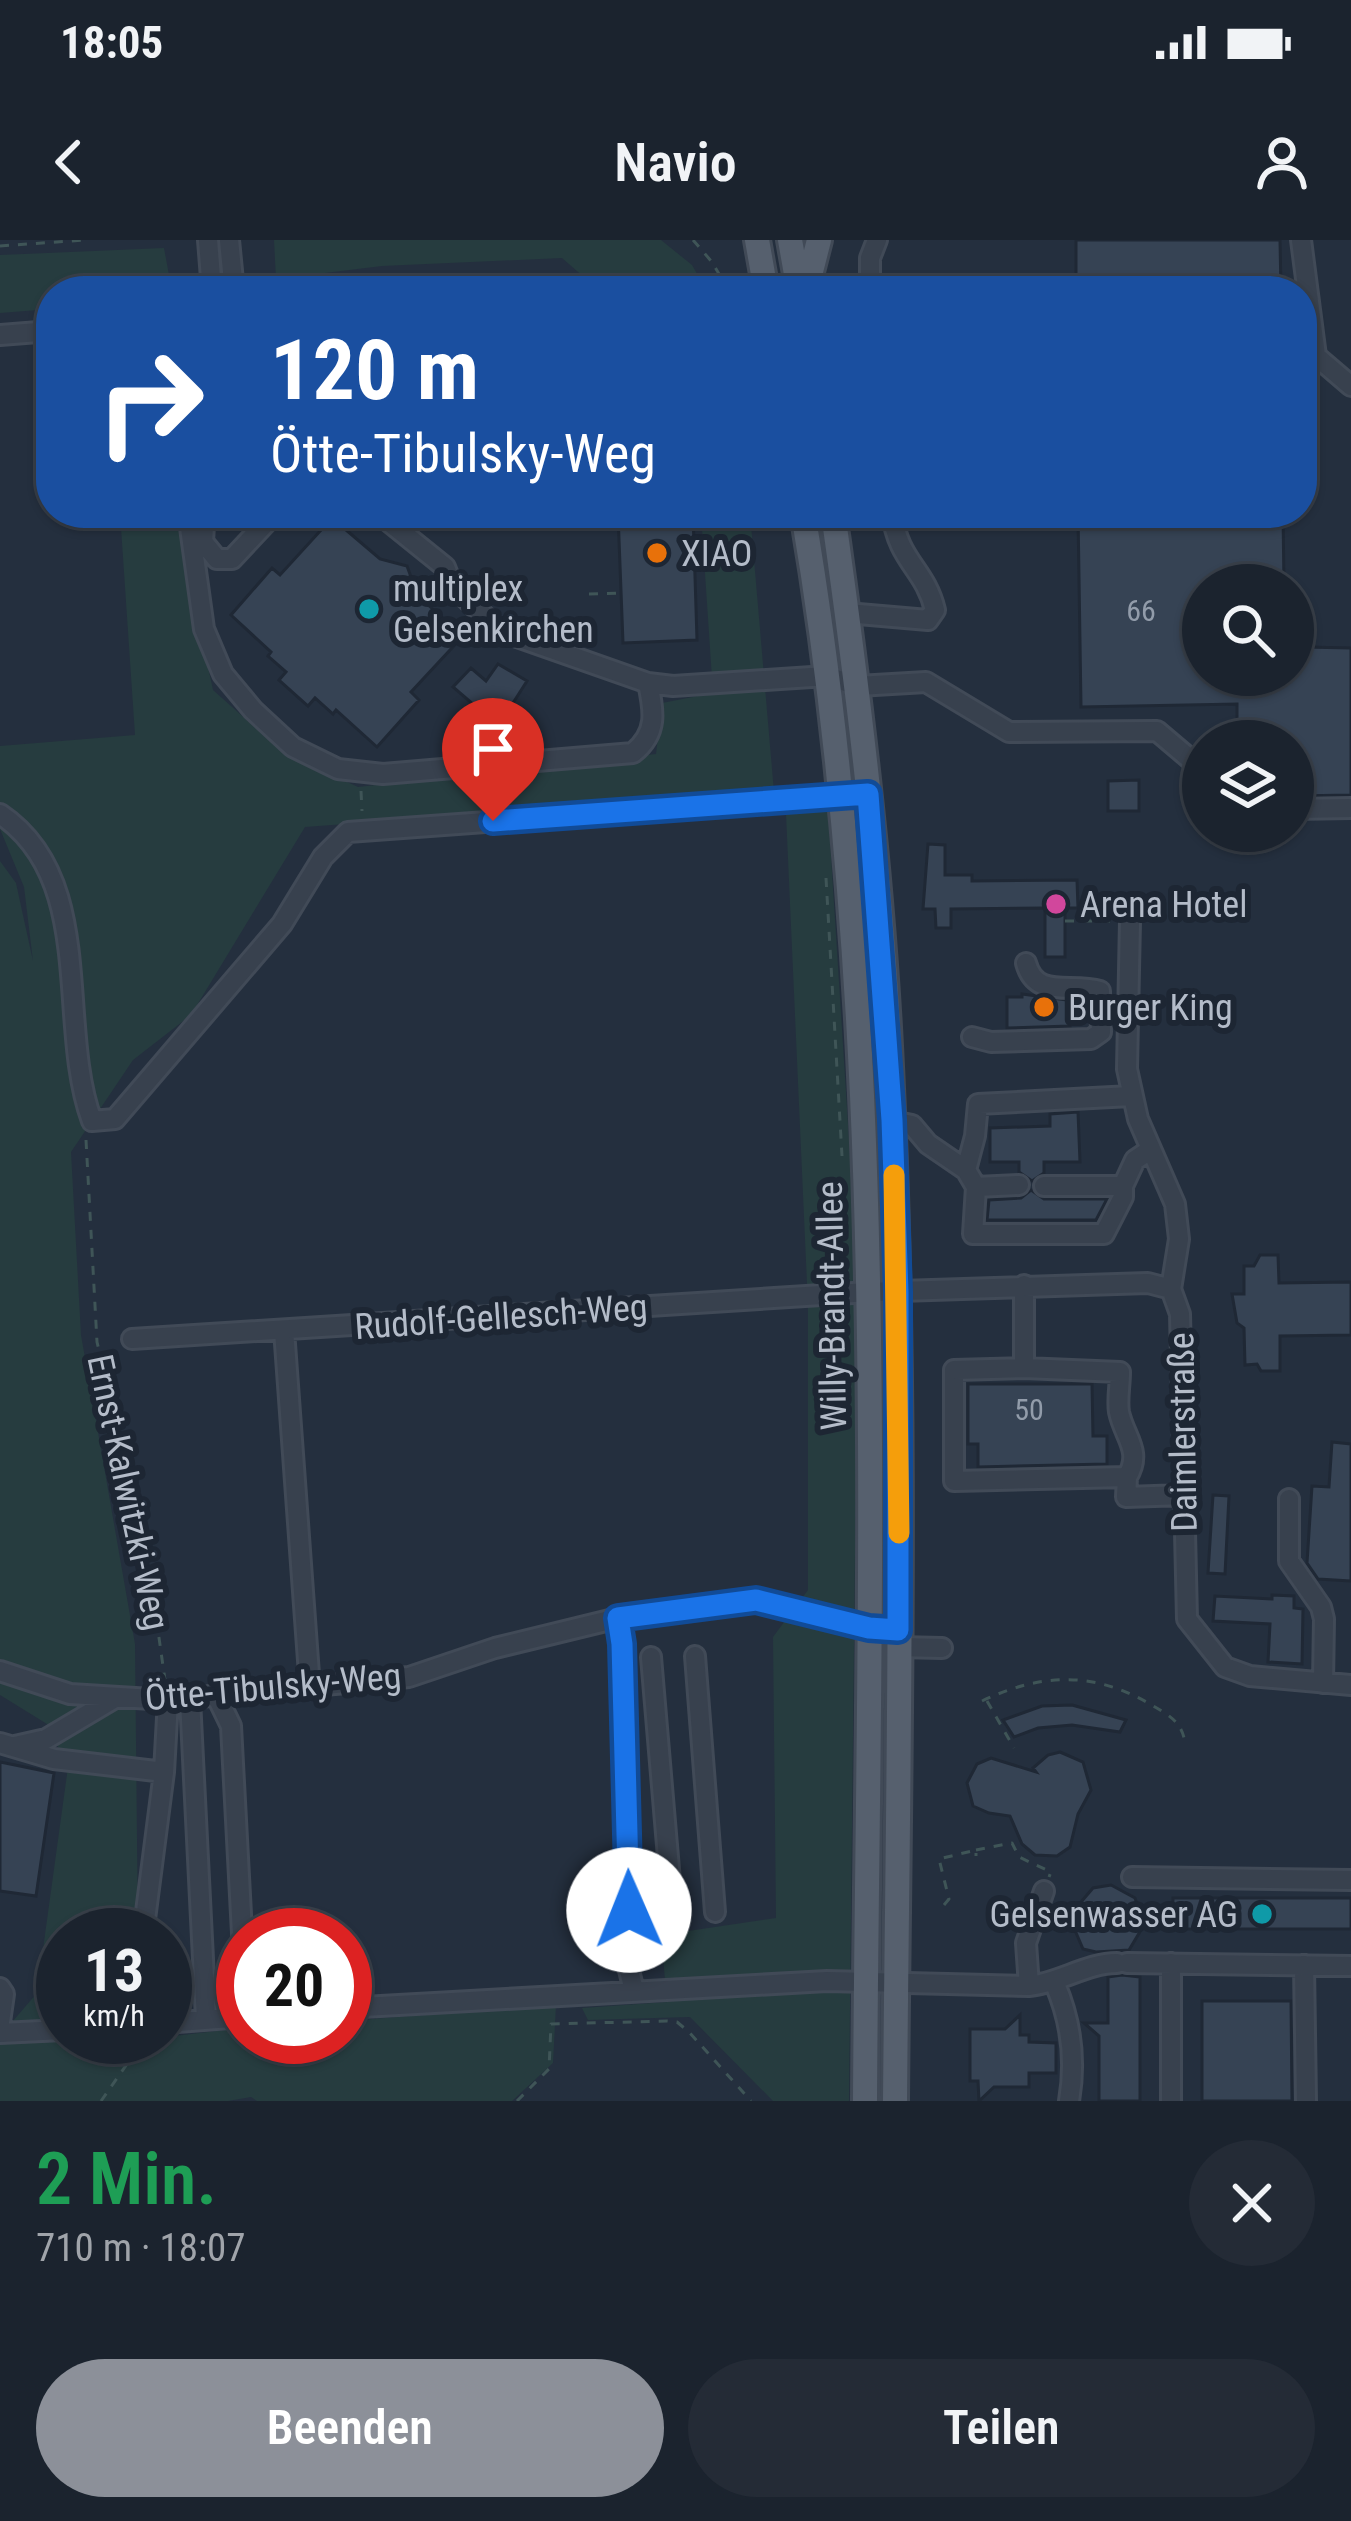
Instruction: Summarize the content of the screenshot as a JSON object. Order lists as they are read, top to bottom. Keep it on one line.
{"streets":{"main road":["Willy-Brandt-Allee"],"street":["Rudolf-Gellesch-Weg","Daimlerstraße","Ötte-Tibulsky-Weg"],"path":["Ernst-Kalwitzki-Weg"]},"crossings":[["Willy-Brandt-Allee","Rudolf-Gellesch-Weg"],["Willy-Brandt-Allee","Daimlerstraße"],["Willy-Brandt-Allee","Ötte-Tibulsky-Weg"],["Rudolf-Gellesch-Weg","Daimlerstraße"],["Ernst-Kalwitzki-Weg","Ötte-Tibulsky-Weg"]],"places":["XIAO","multiplex Gelsenkirchen","Arena Hotel","Burger King","Gelsenwasser AG"],"house_numbers":["66","50"],"page":{"status":"18:05","header":"Navio","turn":["120 m","Ötte-Tibulsky-Weg"],"speed":"13 km/h","limit":"20","heading":["2 Min.","710 m · 18:07"],"buttons":["Beenden","Teilen"]}}
